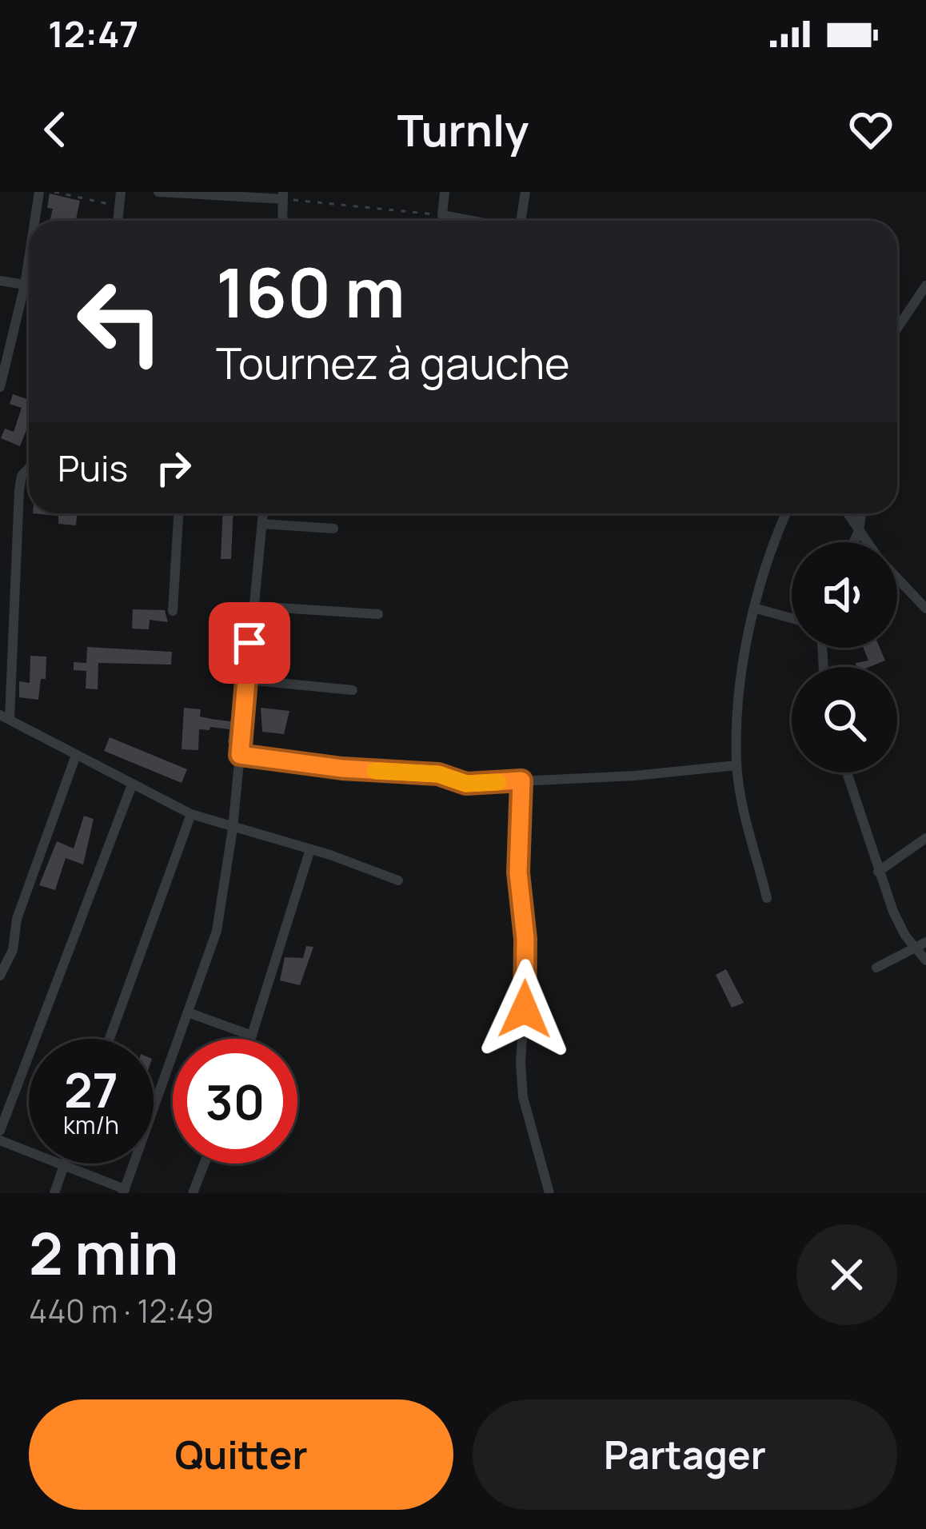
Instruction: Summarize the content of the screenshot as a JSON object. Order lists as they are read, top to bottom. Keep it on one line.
{"page":{"status":"12:47","header":"Turnly","turn":["160 m","Tournez à gauche"],"then":"Puis","speed":"27 km/h","limit":"30","heading":["2 min","440 m · 12:49"],"buttons":["Quitter","Partager"]}}
